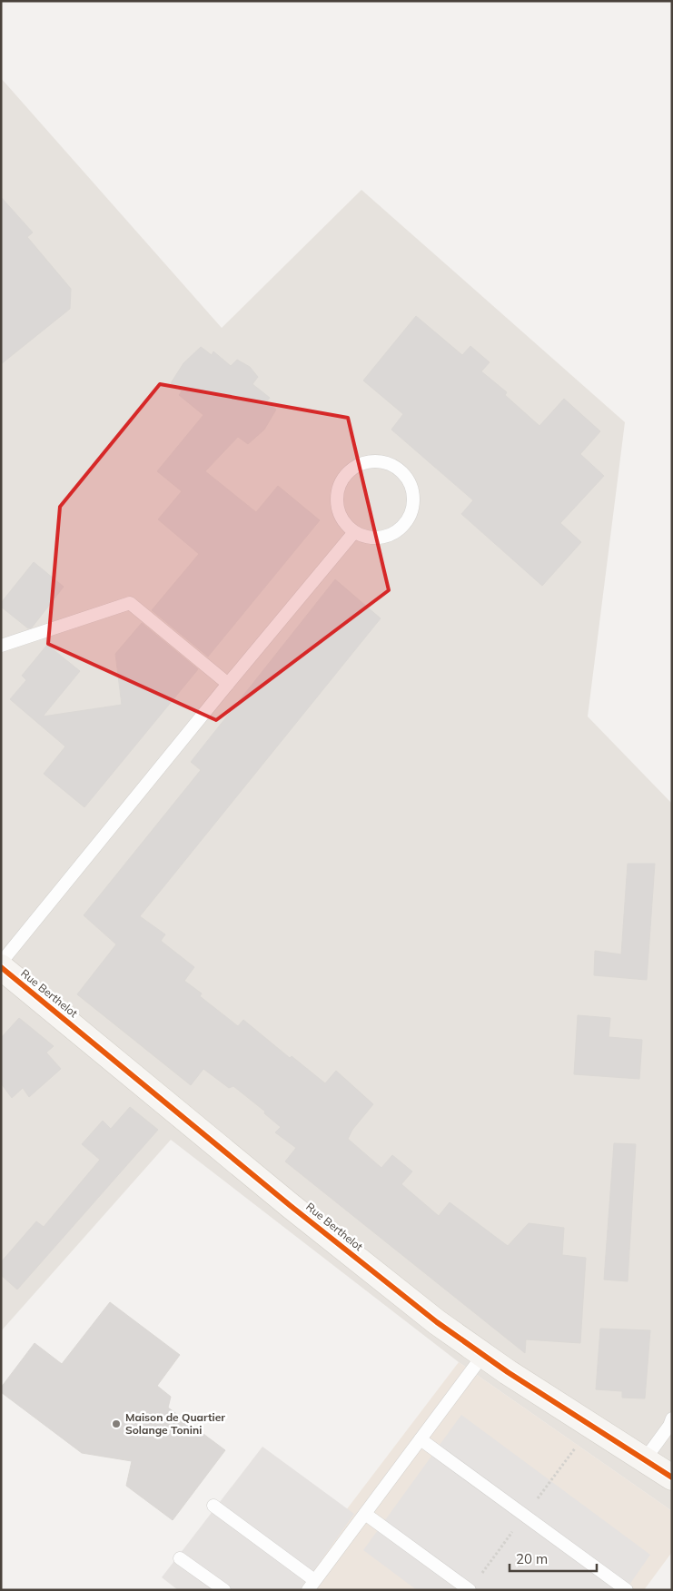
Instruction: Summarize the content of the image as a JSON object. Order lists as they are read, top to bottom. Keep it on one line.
{"streets":{"street":["Rue Berthelot"]},"places":["Maison de Quartier Solange Tonini"],"scale_bar":"20 m"}
